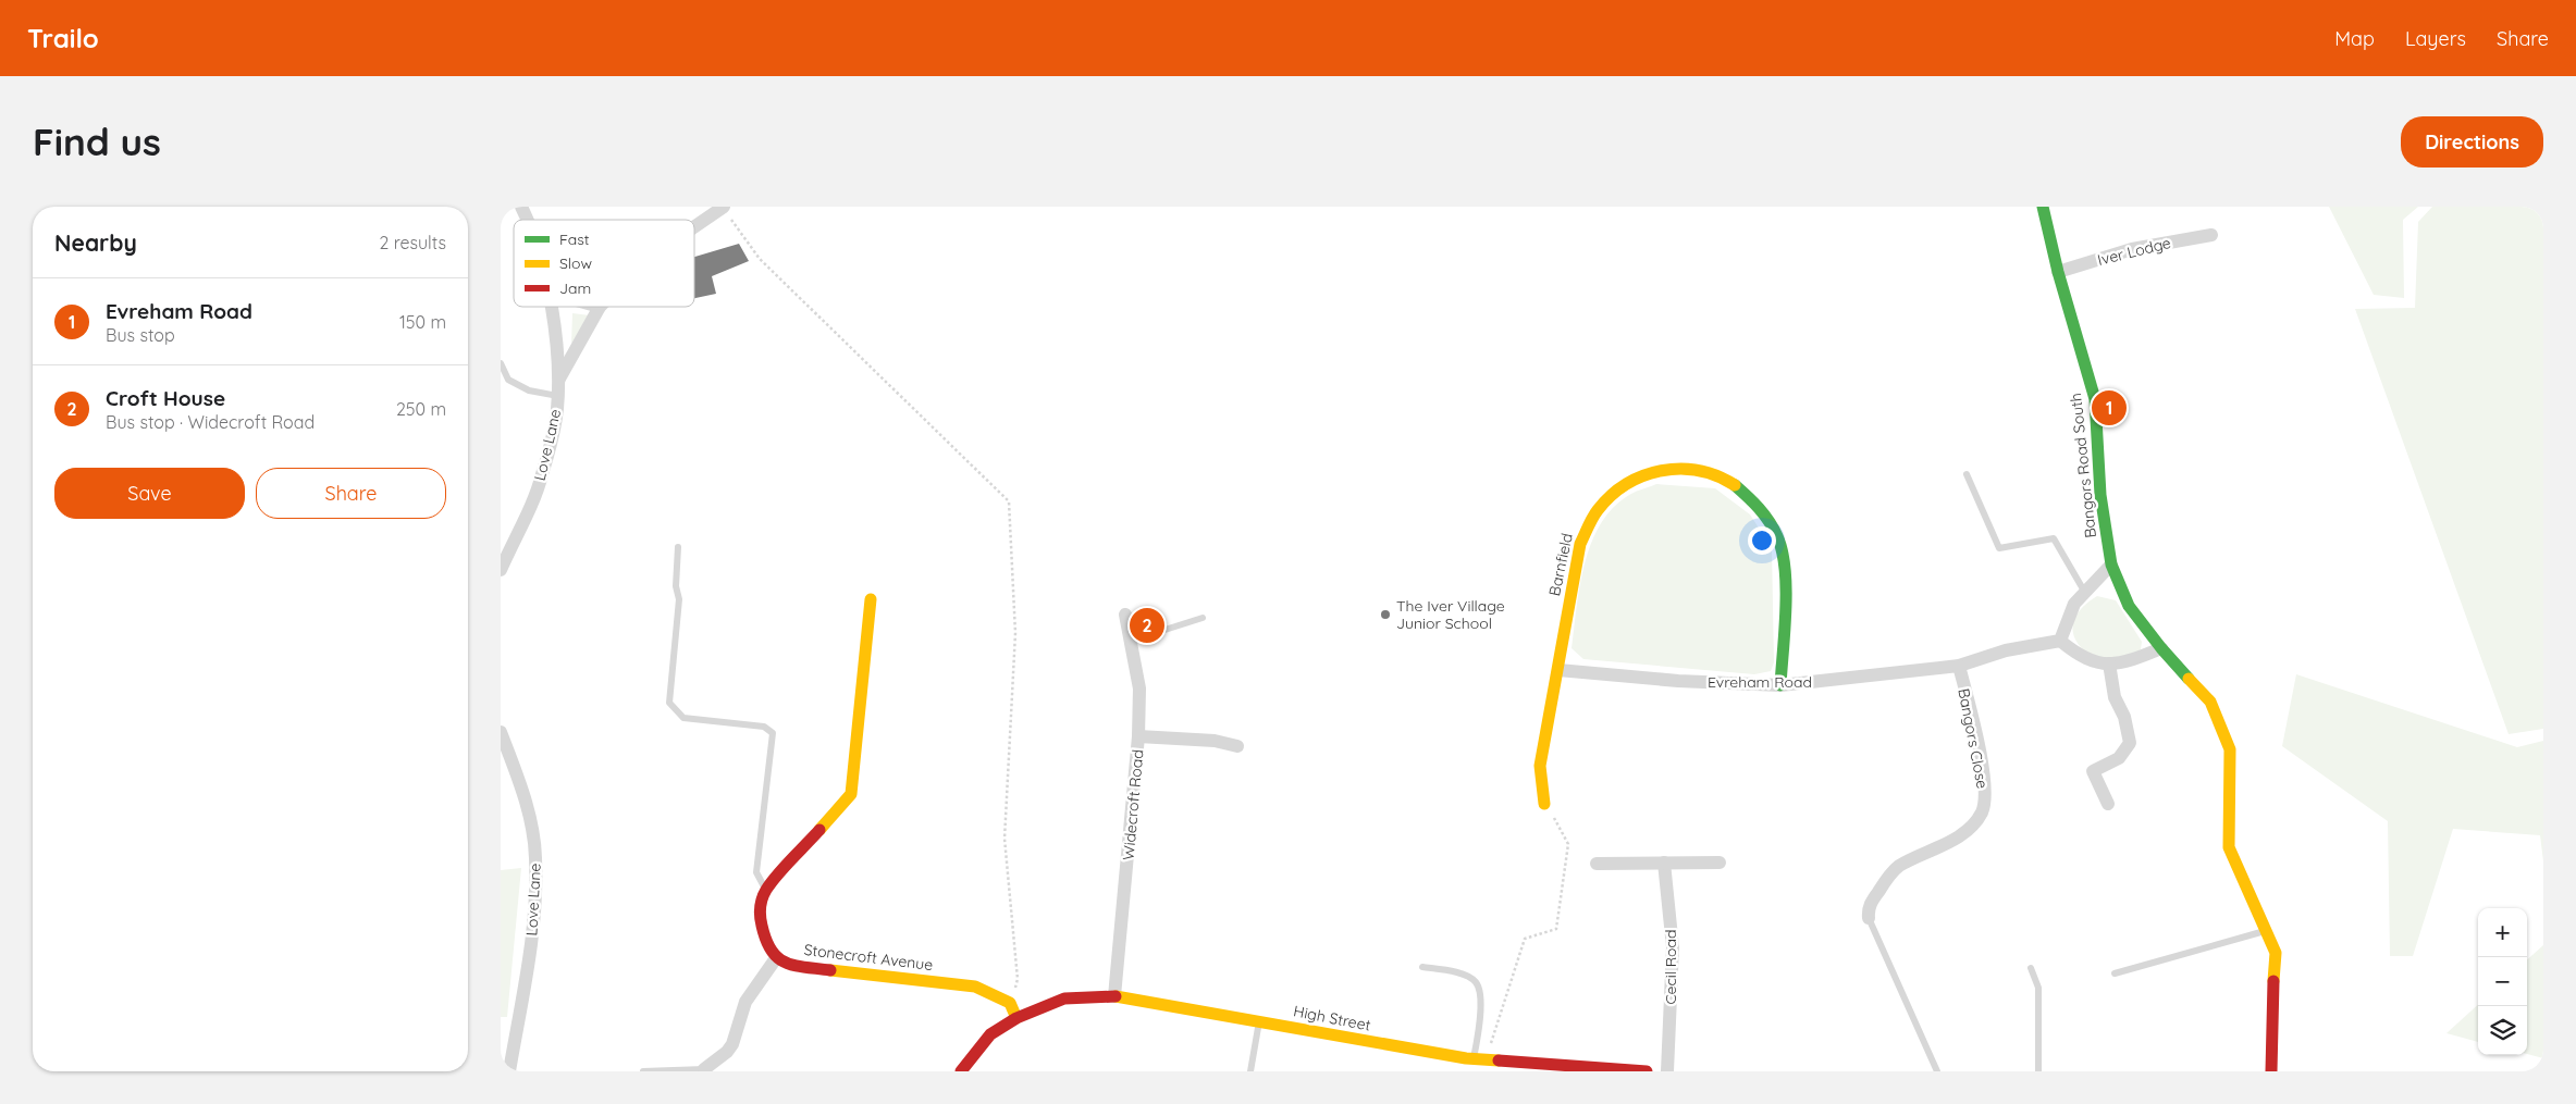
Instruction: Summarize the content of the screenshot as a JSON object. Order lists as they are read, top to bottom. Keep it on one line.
{"streets":{"street":["Iver Lodge","Love Lane","Bangors Road South","Barnfield","Evreham Road","Bangors Close","Widecroft Road","Stonecroft Avenue","Cecil Road","High Street"]},"crossings":[["Iver Lodge","Bangors Road South"],["Barnfield","Evreham Road"],["Evreham Road","Bangors Close"],["Widecroft Road","High Street"],["Stonecroft Avenue","High Street"]],"places":["The Iver Village Junior School"],"legend":["Fast","Slow","Jam"],"page":{"header":"Trailo","nav":["Map","Layers","Share"],"buttons":["Directions",["Save","Share"]],"title":"Find us","heading":["Nearby","2 results"],"list":[{"mark":"1","name":"Evreham Road","note":"Bus stop","value":"150 m"},{"mark":"2","name":"Croft House","note":"Bus stop · Widecroft Road","value":"250 m"}],"pins":["1","2"],"map_buttons":["+","−"]}}
